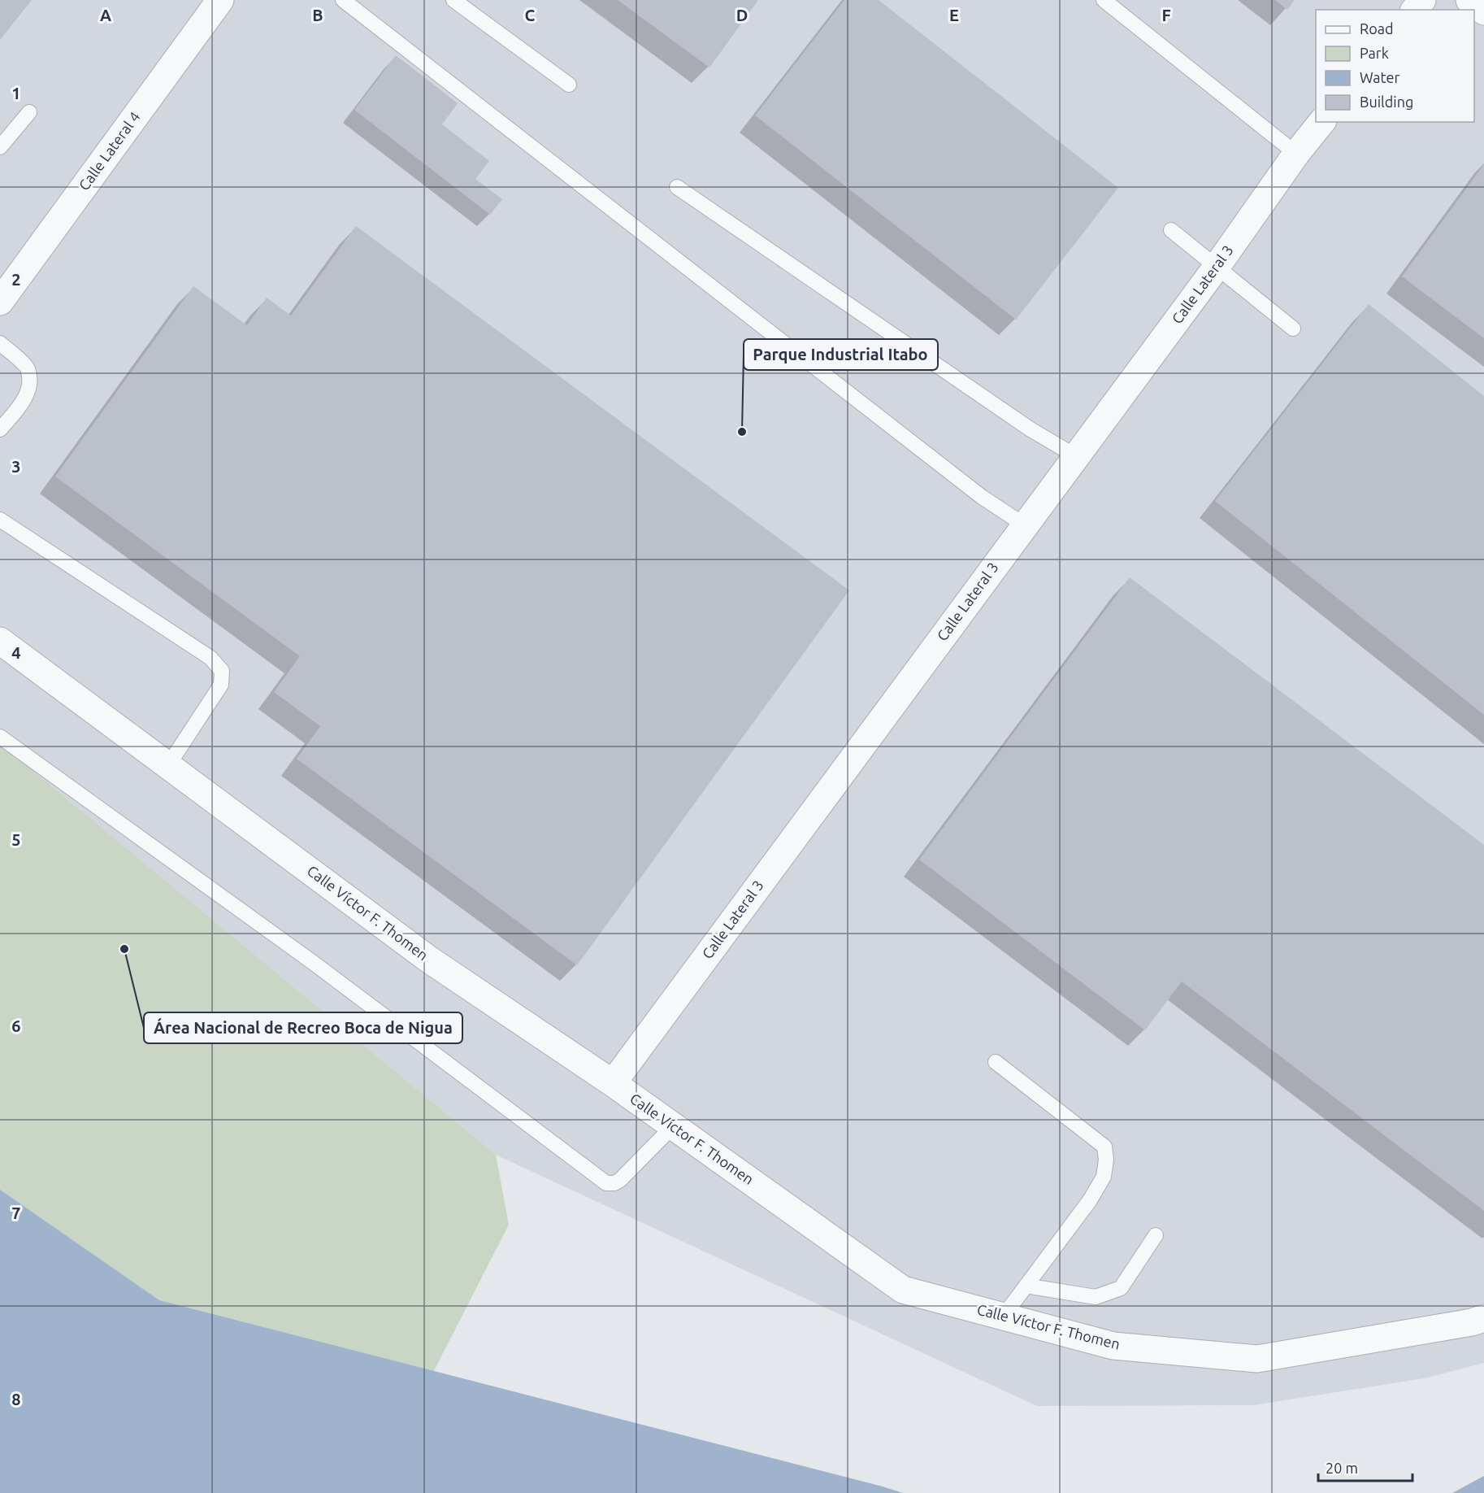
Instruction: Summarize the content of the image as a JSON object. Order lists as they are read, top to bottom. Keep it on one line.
{"streets":{"street":["Calle Lateral 4","Calle Lateral 3","Calle Víctor F. Thomen"]},"crossings":[["Calle Lateral 3","Calle Víctor F. Thomen"]],"places":["Parque Industrial Itabo","Área Nacional de Recreo Boca de Nigua"],"legend":["Road","Park","Water","Building"],"scale_bar":"20 m","grid":{"columns":["A","B","C","D","E","F"],"rows":["1","2","3","4","5","6","7","8"]}}
